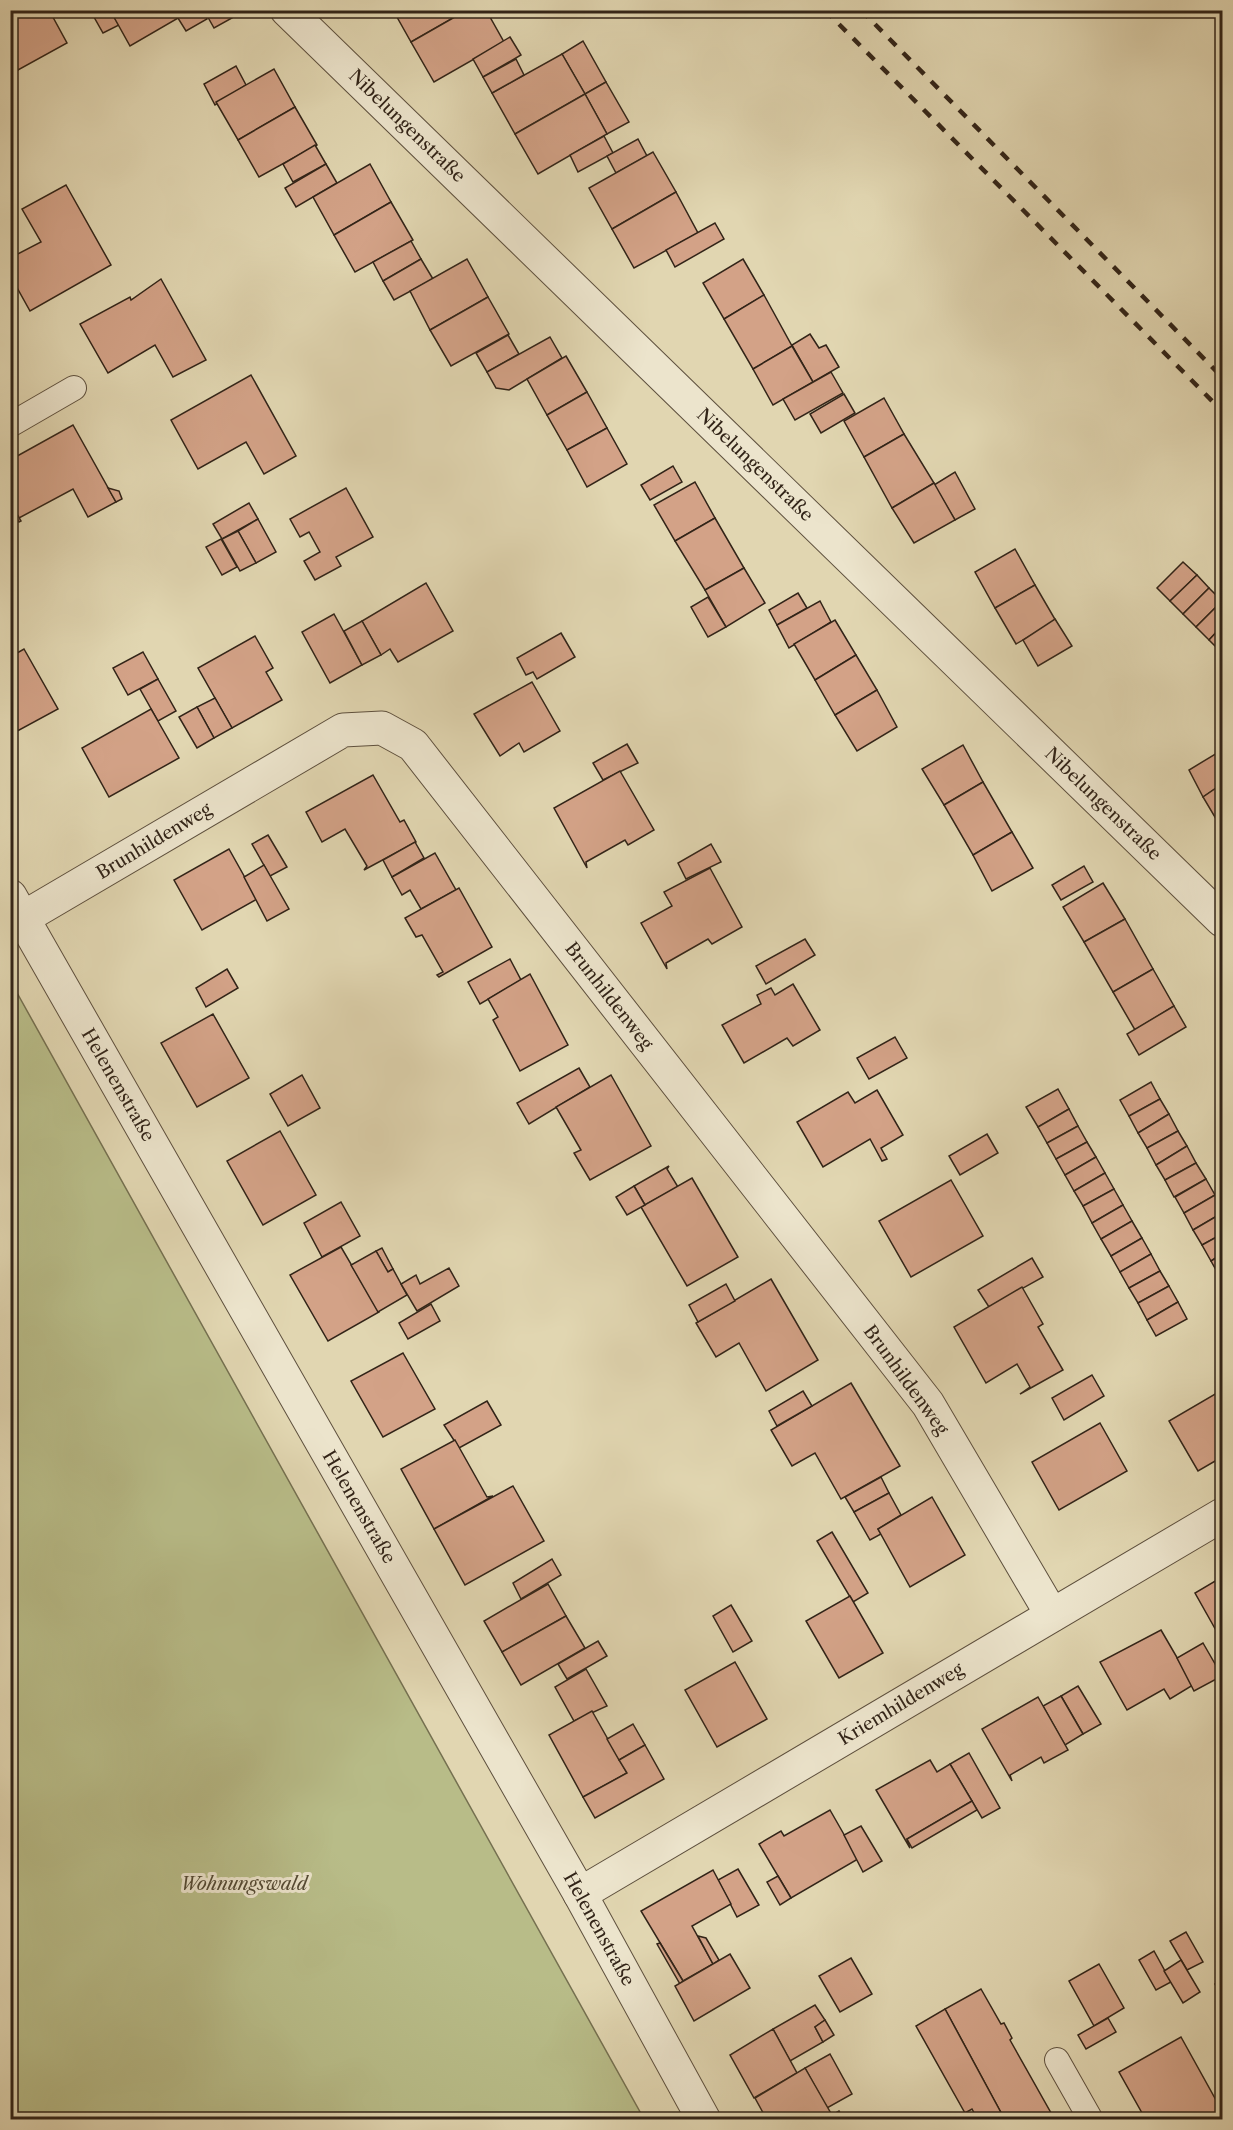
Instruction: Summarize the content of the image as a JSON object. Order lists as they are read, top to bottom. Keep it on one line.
{"streets":{"street":["Nibelungenstraße","Brunhildenweg","Helenenstraße","Kriemhildenweg"]},"crossings":[["Brunhildenweg","Helenenstraße"],["Brunhildenweg","Kriemhildenweg"],["Helenenstraße","Kriemhildenweg"]],"parks":["Wohnungswald"]}
